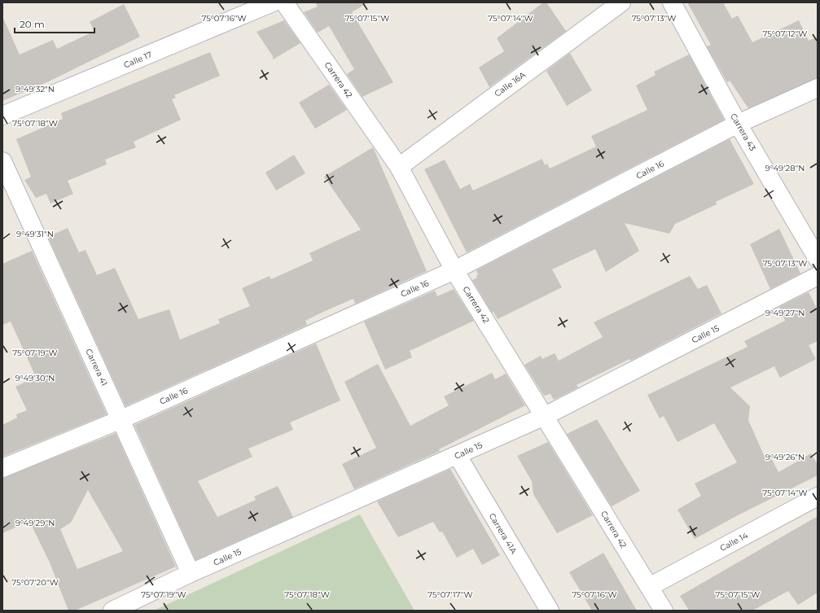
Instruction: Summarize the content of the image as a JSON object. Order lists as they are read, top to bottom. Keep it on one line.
{"streets":{"street":["Calle 17","Carrera 42","Calle 16A","Carrera 43","Calle 16","Calle 15","Carrera 41","Carrera 41A","Calle 14"]},"crossings":[["Carrera 42","Calle 16A"],["Carrera 42","Calle 16"],["Carrera 42","Calle 15"],["Carrera 42","Calle 14"],["Carrera 43","Calle 16"],["Calle 16","Carrera 41"],["Calle 15","Carrera 41"],["Calle 15","Carrera 41A"]],"scale_bar":"20 m","coordinates":["75°07'13\"W","75°07'16\"W","75°07'15\"W","75°07'14\"W","75°07'12\"W","9°49'32\"N","75°07'18\"W","9°49'28\"N","9°49'31\"N","9°49'27\"N","75°07'19\"W","9°49'30\"N","9°49'26\"N","9°49'29\"N","75°07'20\"W","75°07'17\"W"]}
